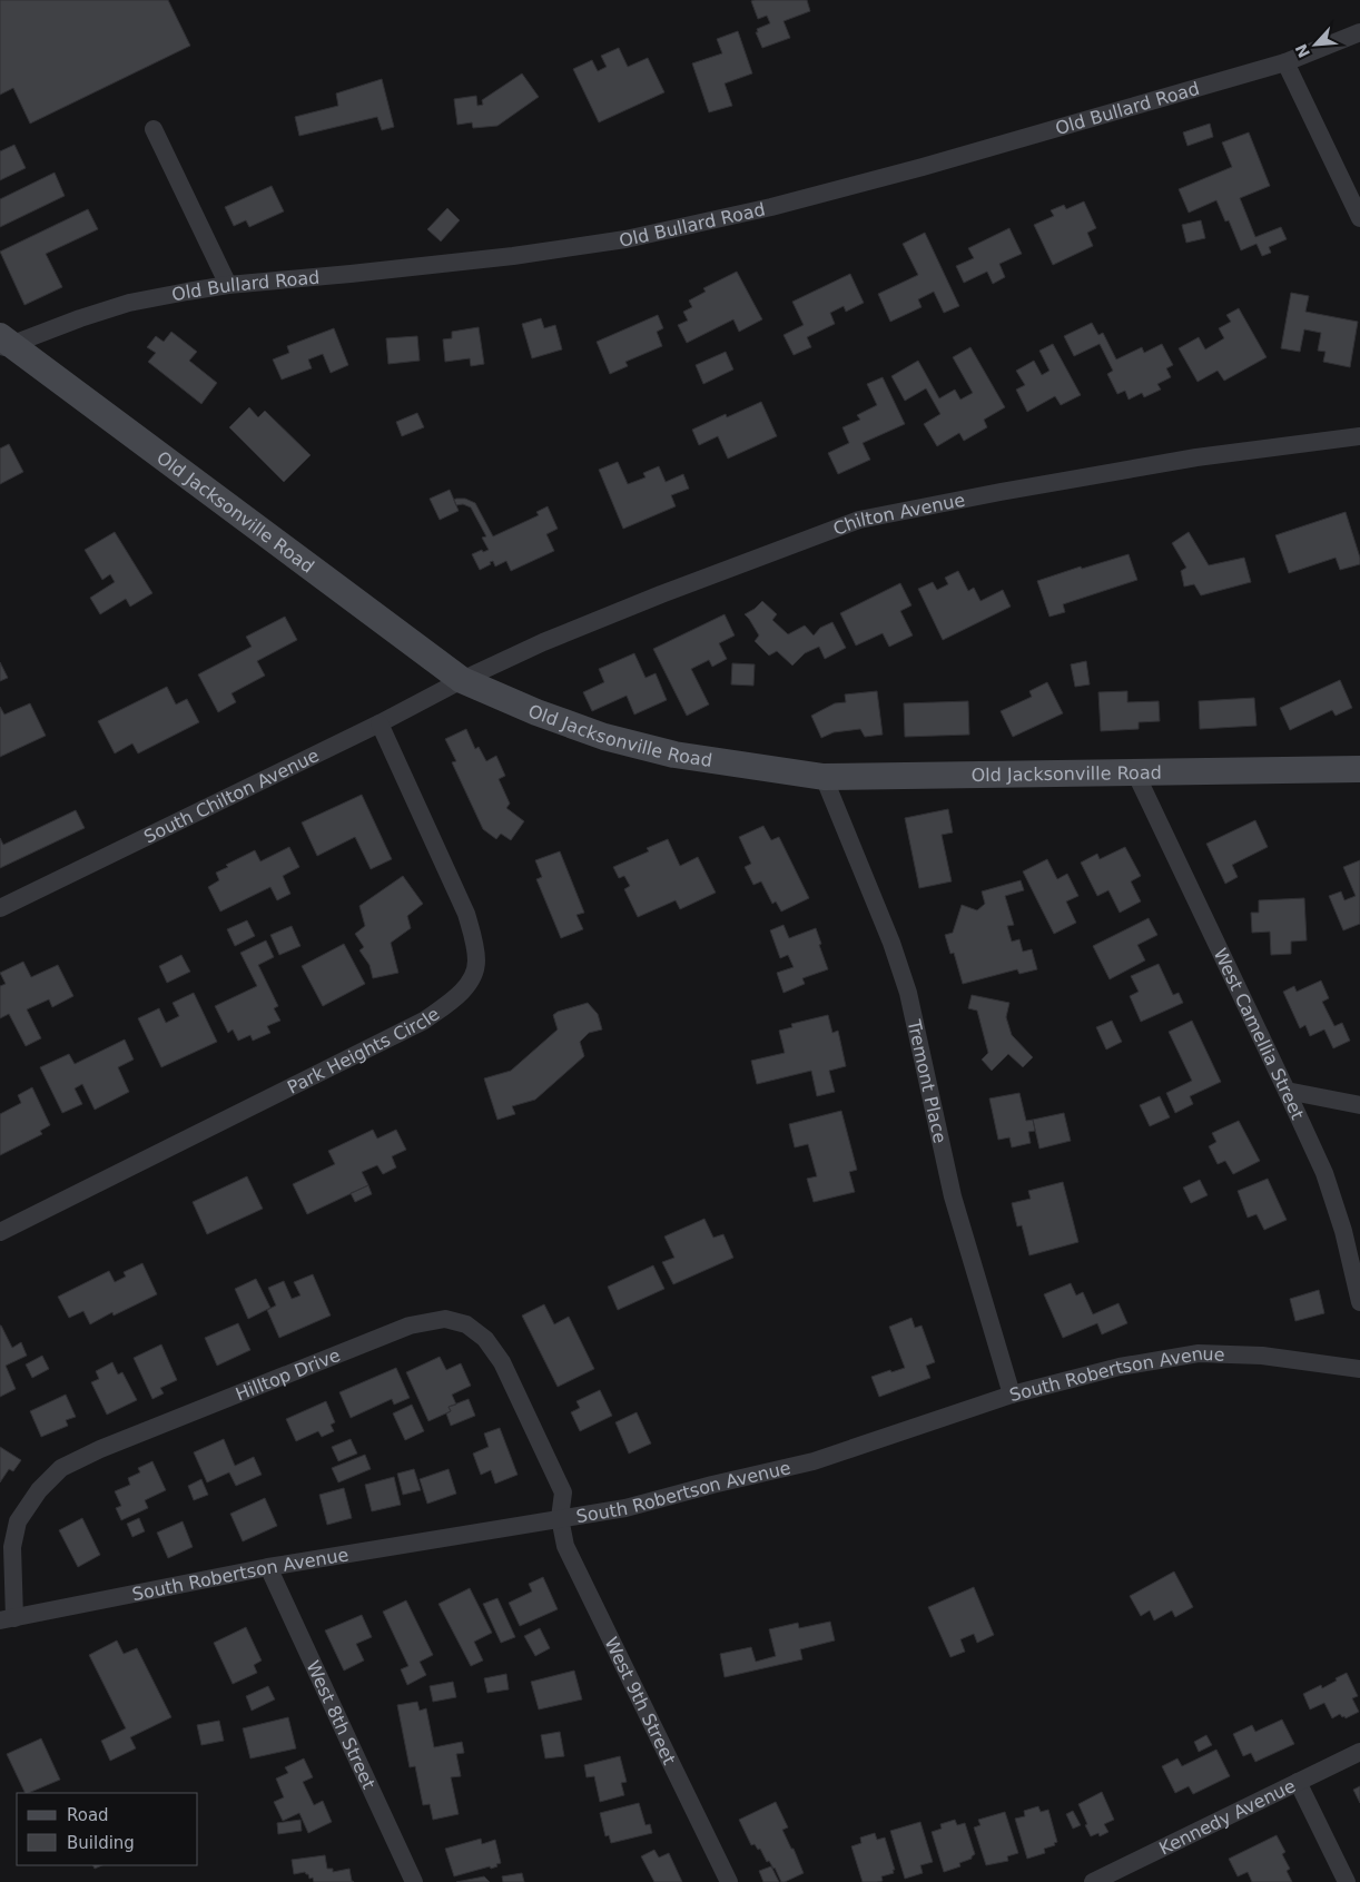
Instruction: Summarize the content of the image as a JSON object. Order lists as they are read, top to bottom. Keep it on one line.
{"streets":{"main road":["Old Jacksonville Road"],"street":["Old Bullard Road","Chilton Avenue","South Chilton Avenue","West Camellia Street","Park Heights Circle","Tremont Place","Hilltop Drive","South Robertson Avenue","West 9th Street","West 8th Street","Kennedy Avenue"]},"crossings":[["Old Bullard Road","Old Jacksonville Road"],["Old Jacksonville Road","Chilton Avenue"],["Old Jacksonville Road","South Chilton Avenue"],["Old Jacksonville Road","West Camellia Street"],["Old Jacksonville Road","Tremont Place"],["Chilton Avenue","South Chilton Avenue"],["South Chilton Avenue","Park Heights Circle"],["Tremont Place","South Robertson Avenue"],["Hilltop Drive","South Robertson Avenue"],["Hilltop Drive","West 9th Street"],["South Robertson Avenue","West 9th Street"],["South Robertson Avenue","West 8th Street"]],"legend":["Road","Building"],"north":"bottom left"}
